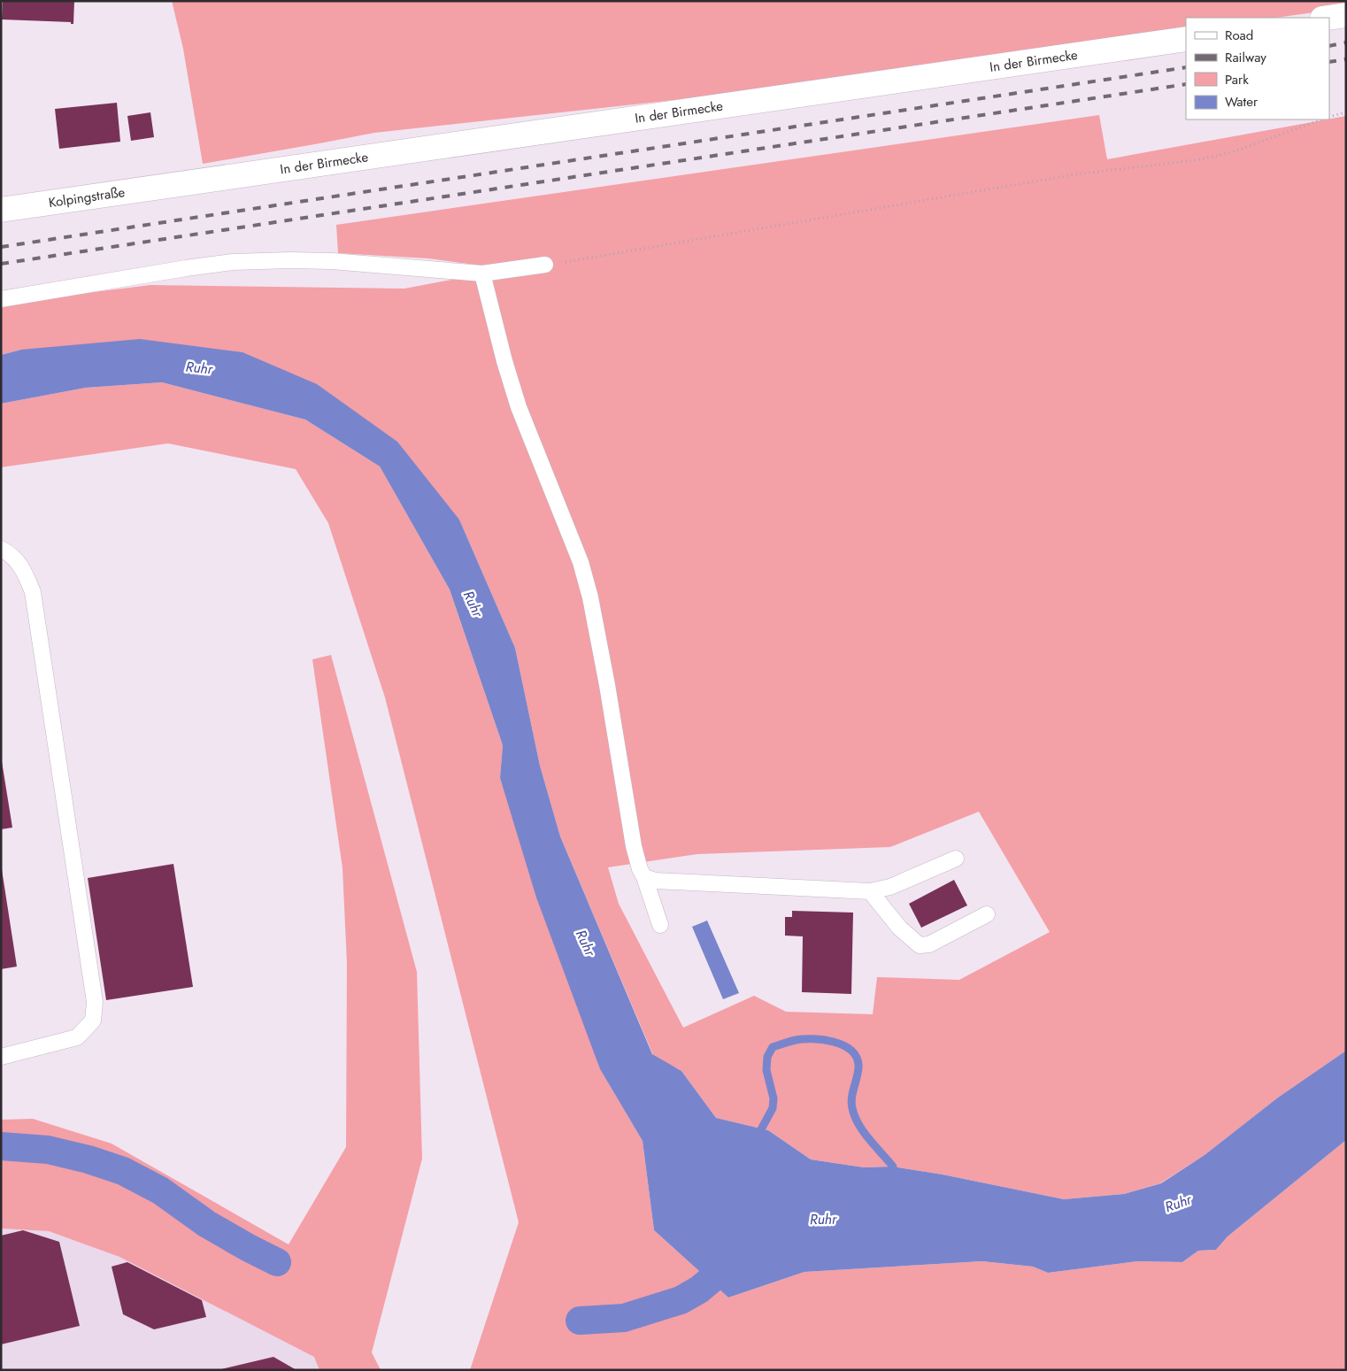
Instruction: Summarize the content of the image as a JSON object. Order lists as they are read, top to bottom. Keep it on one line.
{"streets":{"street":["In der Birmecke","Kolpingstraße"]},"crossings":[["In der Birmecke","Kolpingstraße"]],"water":["Ruhr"],"legend":["Road","Railway","Park","Water"]}
